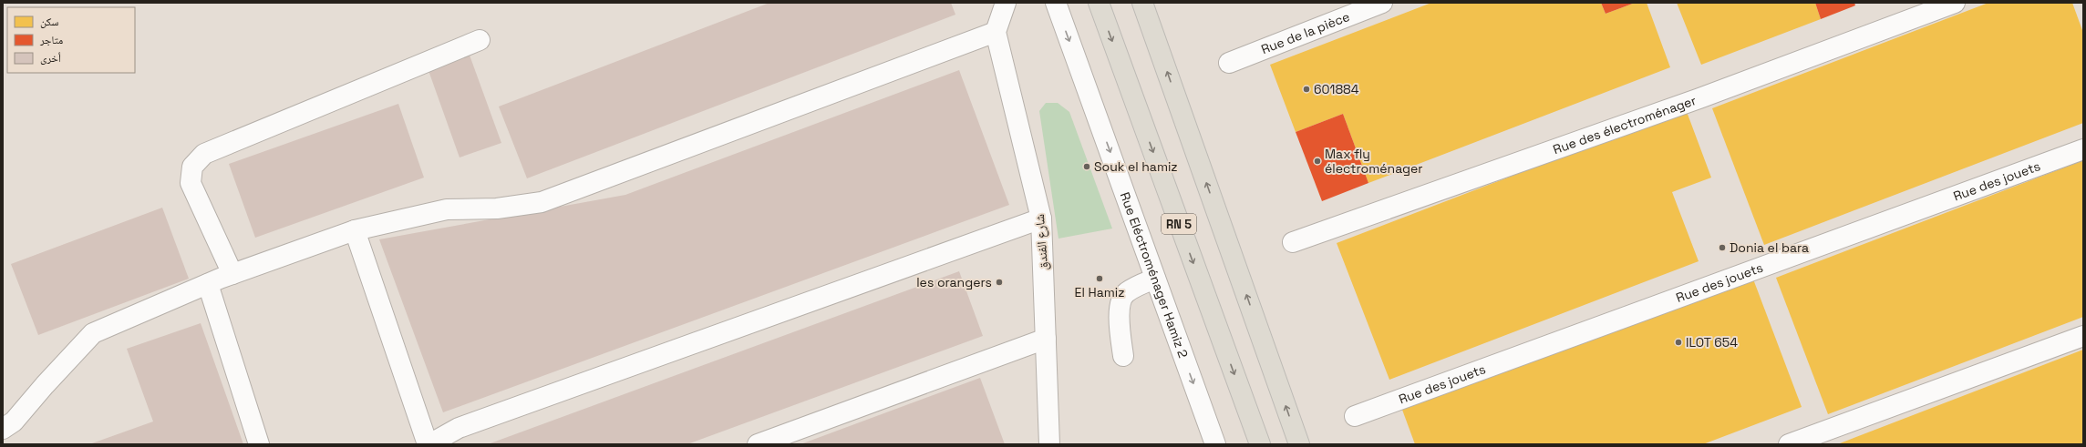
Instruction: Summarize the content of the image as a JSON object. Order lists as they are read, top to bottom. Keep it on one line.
{"streets":{"highway":["RN 5"],"street":["Rue de la pièce","Rue des électroménager","Rue des jouets","شارع الفندق","Rue Eléctroménager Hamiz 2"]},"one_way":["Rue Eléctroménager Hamiz 2"],"places":["601884","Max fly électroménager","Souk el hamiz","Donia el bara","El Hamiz","les orangers","ILOT 654"],"legend":["سكن","متاجر","أخرى"]}
